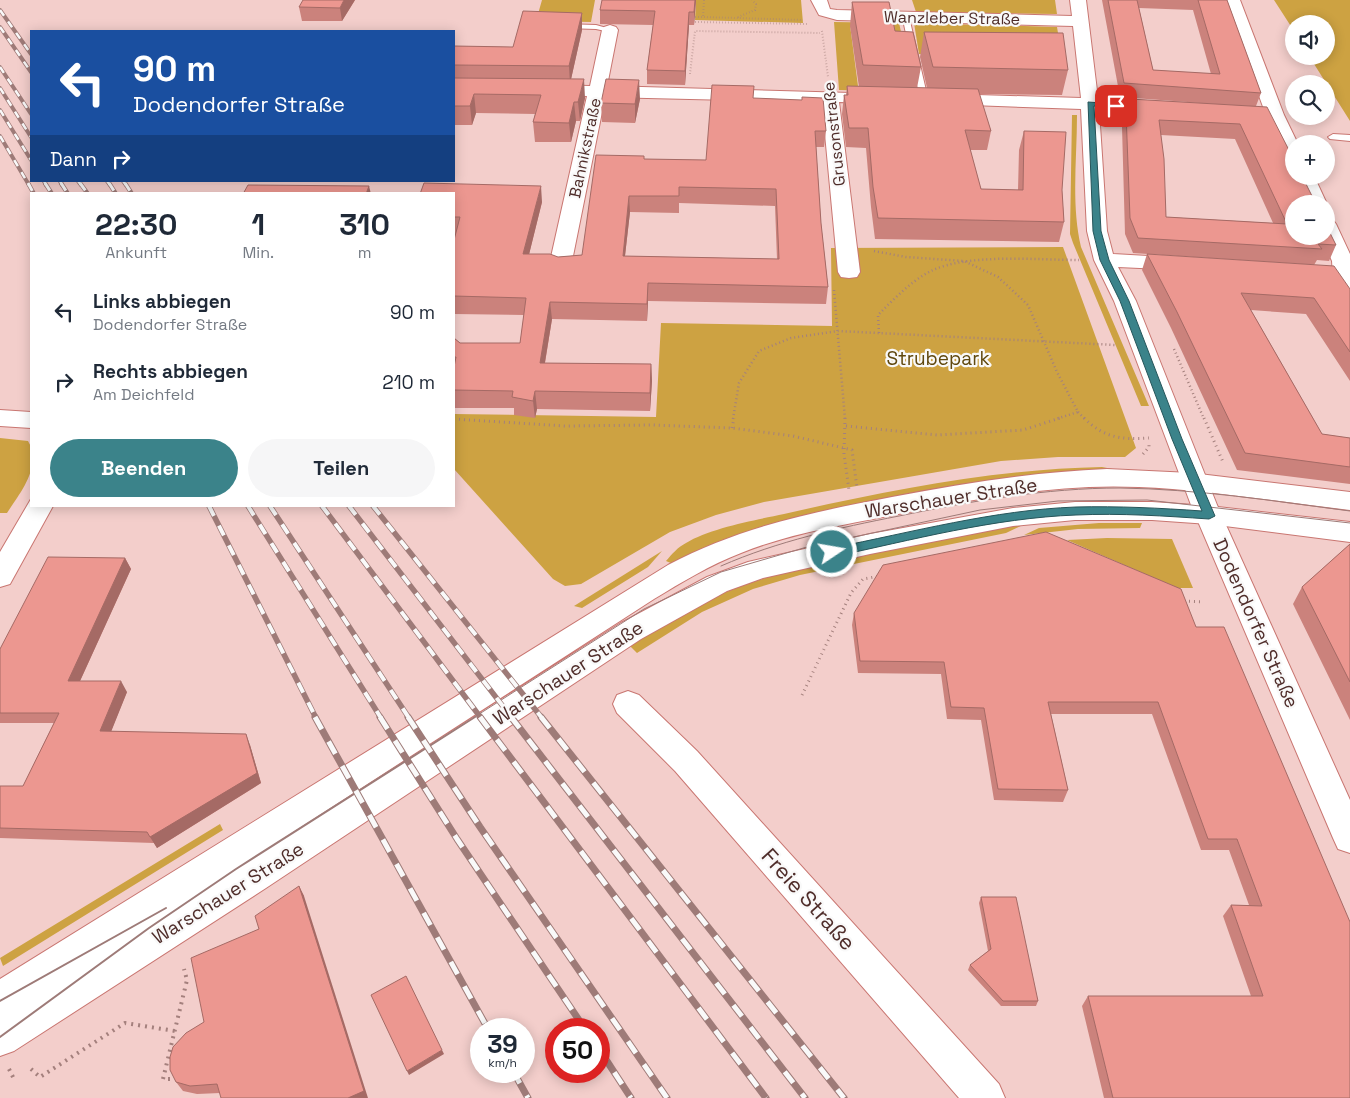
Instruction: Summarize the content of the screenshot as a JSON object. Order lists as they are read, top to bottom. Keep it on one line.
{"streets":{"street":["Wanzleber Straße","Grusonstraße","Bahnikstraße","Warschauer Straße","Dodendorfer Straße","Freie Straße"]},"crossings":[["Wanzleber Straße","Grusonstraße"],["Wanzleber Straße","Dodendorfer Straße"],["Warschauer Straße","Dodendorfer Straße"]],"parks":["Strubepark"],"page":{"map_buttons":["+","−"],"turn":["90 m","Dodendorfer Straße"],"then":"Dann","eta":["22:30","Ankunft","1","Min.","310","m"],"list":[{"name":"Links abbiegen","note":"Dodendorfer Straße","value":"90 m"},{"name":"Rechts abbiegen","note":"Am Deichfeld","value":"210 m"}],"buttons":["Beenden","Teilen"],"speed":"39 km/h","limit":"50"}}
